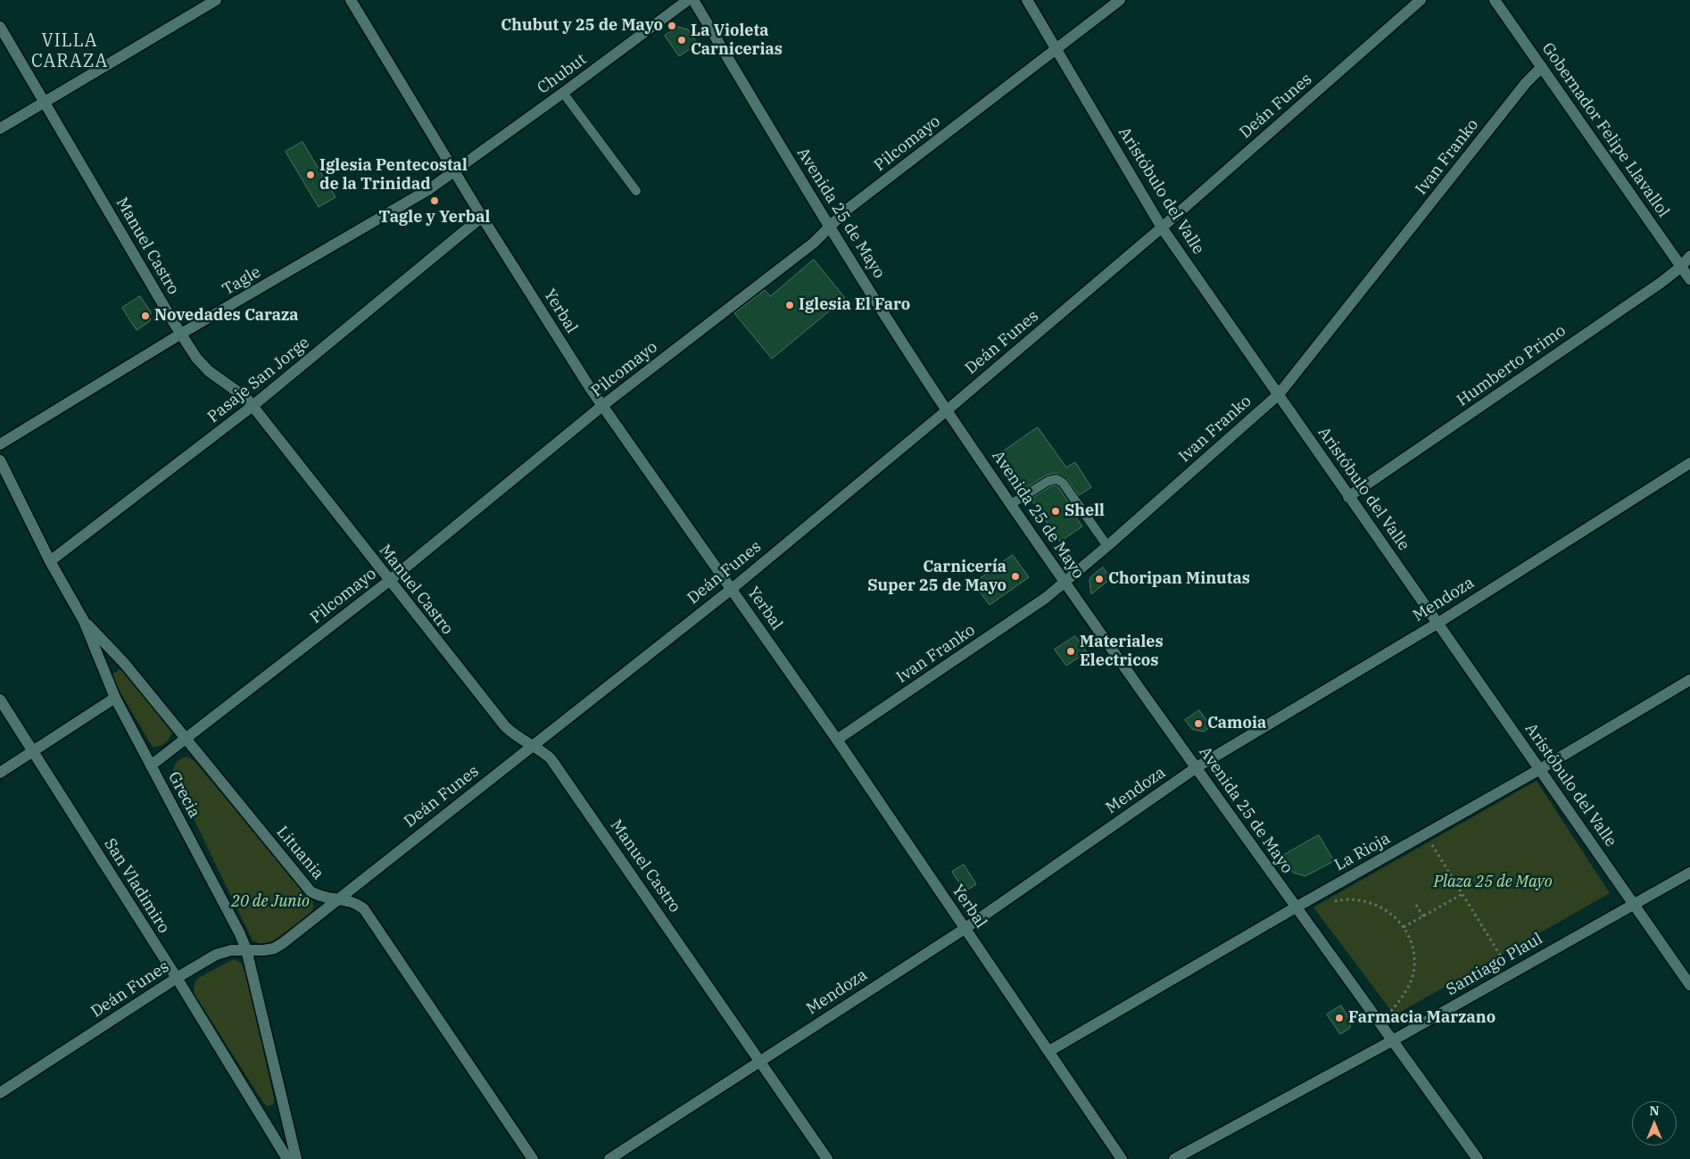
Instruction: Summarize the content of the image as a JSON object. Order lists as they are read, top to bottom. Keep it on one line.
{"streets":{"street":["Chubut","Deán Funes","Gobernador Felipe Llavallol","Pilcomayo","Ivan Franko","Aristóbulo del Valle","Avenida 25 de Mayo","Manuel Castro","Tagle","Yerbal","Humberto Primo","Pasaje San Jorge","Mendoza","Grecia","La Rioja","Lituania","San Vladimiro","Santiago Plaul"]},"crossings":[["Chubut","Tagle"],["Chubut","Yerbal"],["Deán Funes","Aristóbulo del Valle"],["Deán Funes","Avenida 25 de Mayo"],["Deán Funes","Manuel Castro"],["Deán Funes","Yerbal"],["Deán Funes","Grecia"],["Deán Funes","Lituania"],["Deán Funes","San Vladimiro"],["Gobernador Felipe Llavallol","Ivan Franko"],["Gobernador Felipe Llavallol","Humberto Primo"],["Pilcomayo","Aristóbulo del Valle"],["Pilcomayo","Avenida 25 de Mayo"],["Pilcomayo","Manuel Castro"],["Pilcomayo","Yerbal"],["Pilcomayo","Grecia"],["Pilcomayo","Lituania"],["Ivan Franko","Aristóbulo del Valle"],["Ivan Franko","Avenida 25 de Mayo"],["Ivan Franko","Yerbal"],["Aristóbulo del Valle","Humberto Primo"],["Aristóbulo del Valle","Mendoza"],["Aristóbulo del Valle","La Rioja"],["Aristóbulo del Valle","Santiago Plaul"],["Avenida 25 de Mayo","Mendoza"],["Avenida 25 de Mayo","La Rioja"],["Avenida 25 de Mayo","Santiago Plaul"],["Manuel Castro","Tagle"],["Manuel Castro","Pasaje San Jorge"],["Manuel Castro","Mendoza"],["Tagle","Yerbal"],["Yerbal","Pasaje San Jorge"],["Yerbal","Mendoza"],["Yerbal","La Rioja"],["Pasaje San Jorge","Grecia"],["Grecia","Lituania"]],"districts":["VILLA CARAZA"],"parks":["Plaza 25 de Mayo","20 de Junio"],"places":["Chubut y 25 de Mayo","La Violeta Carnicerias","Iglesia Pentecostal de la Trinidad","Tagle y Yerbal","Iglesia El Faro","Novedades Caraza","Shell","Carnicería Super 25 de Mayo","Choripan Minutas","Materiales Electricos","Camoia","Farmacia Marzano"],"north":"top"}
